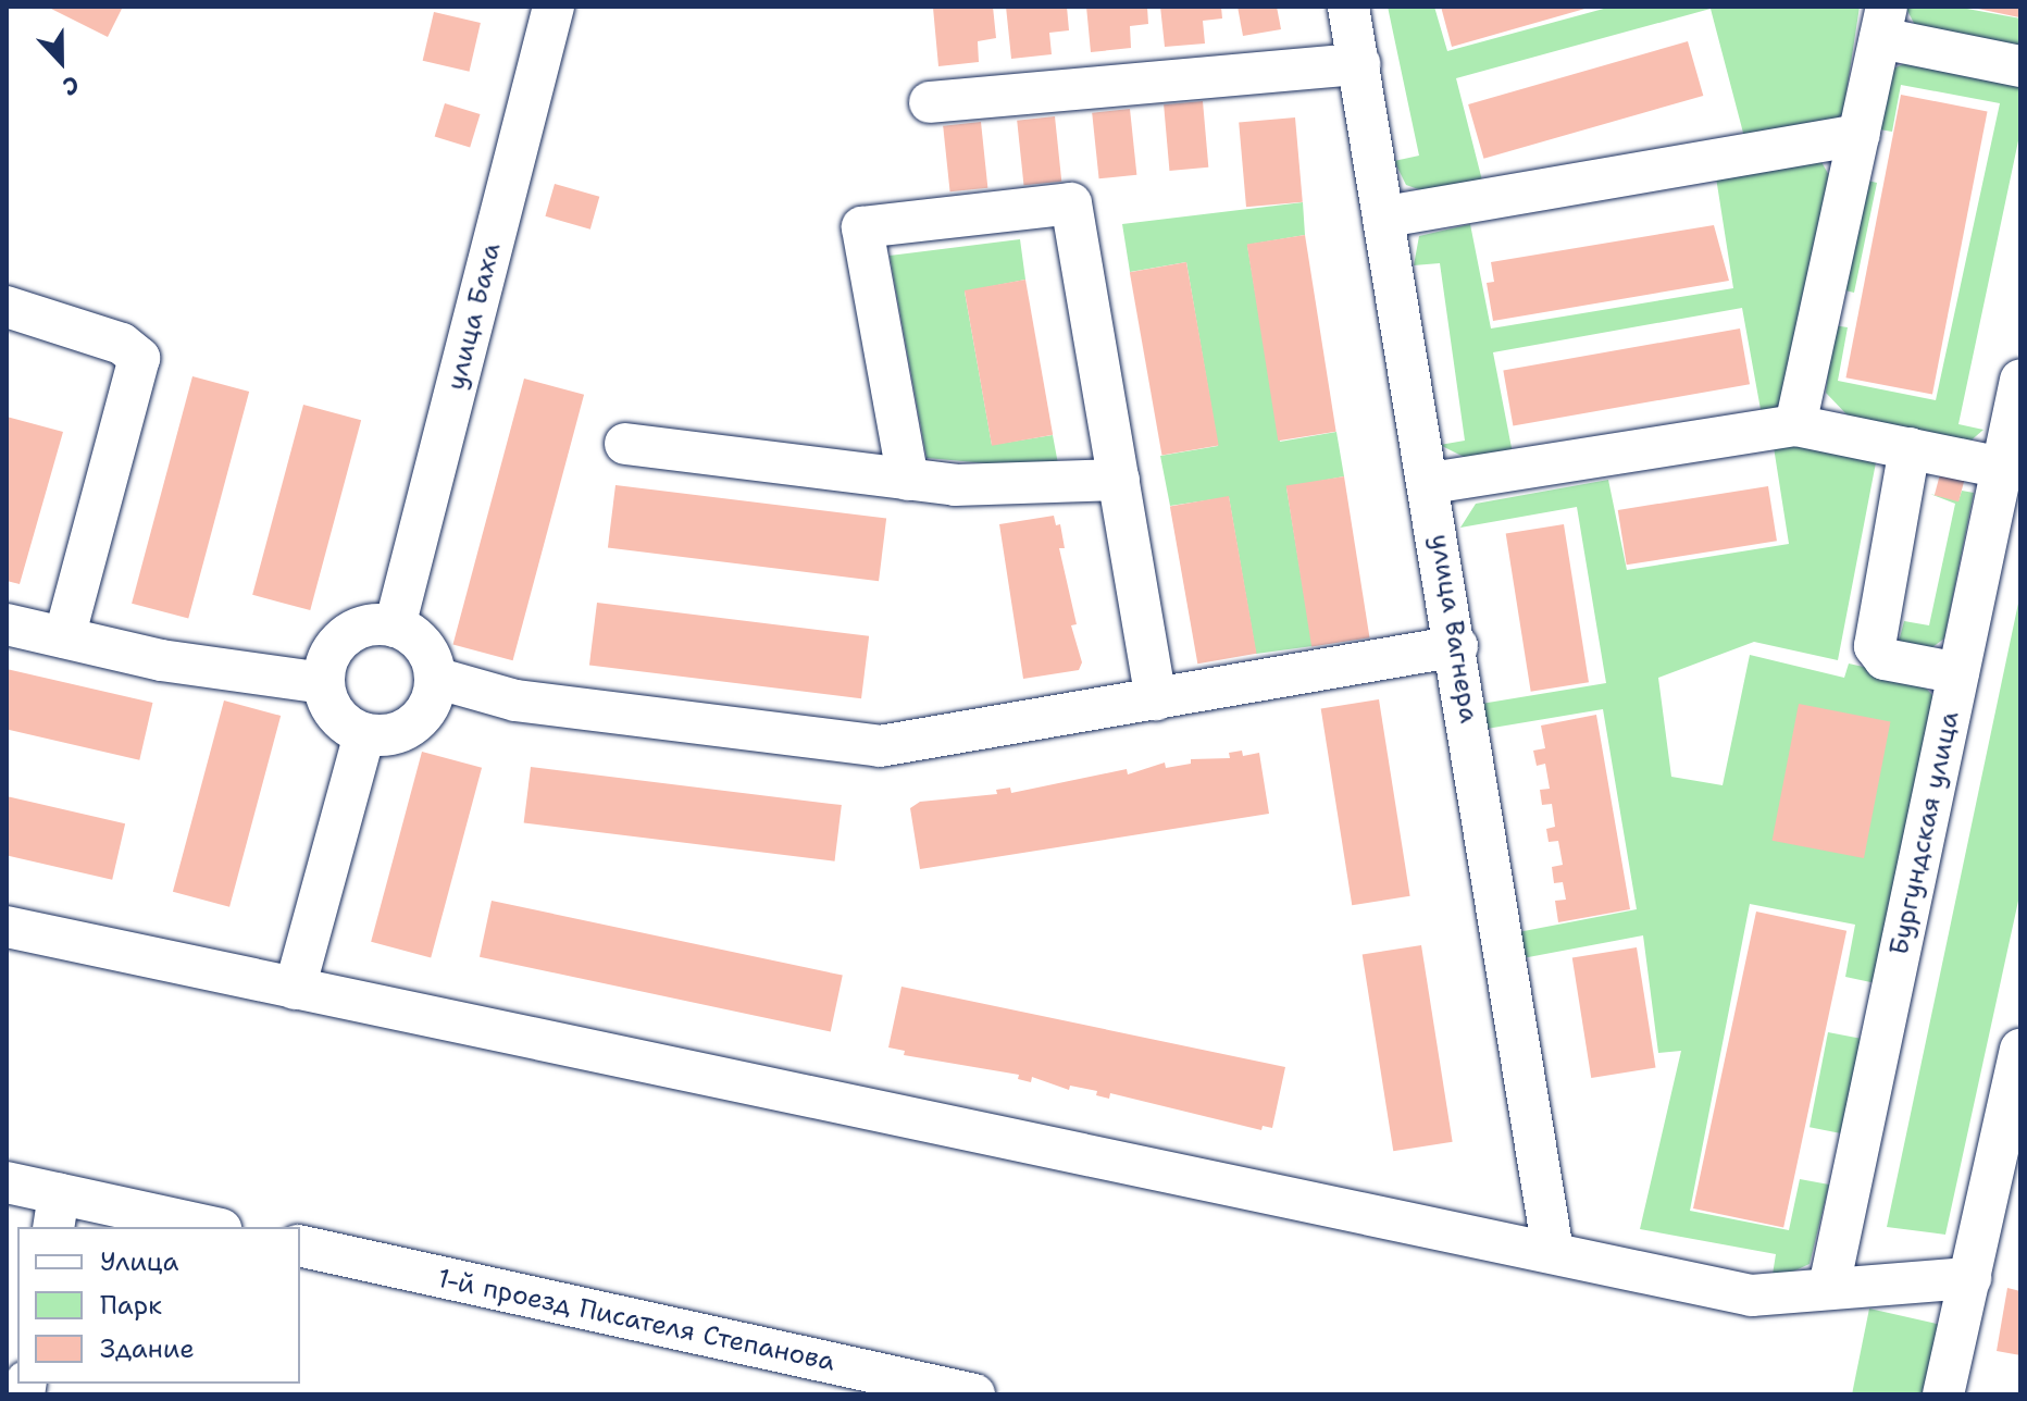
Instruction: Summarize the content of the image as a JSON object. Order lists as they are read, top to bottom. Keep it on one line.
{"streets":{"street":["улица Баха","улица Вагнера","Бургундская улица","1-й проезд Писателя Степанова"]},"legend":["Улица","Парк","Здание"],"north":"bottom"}
